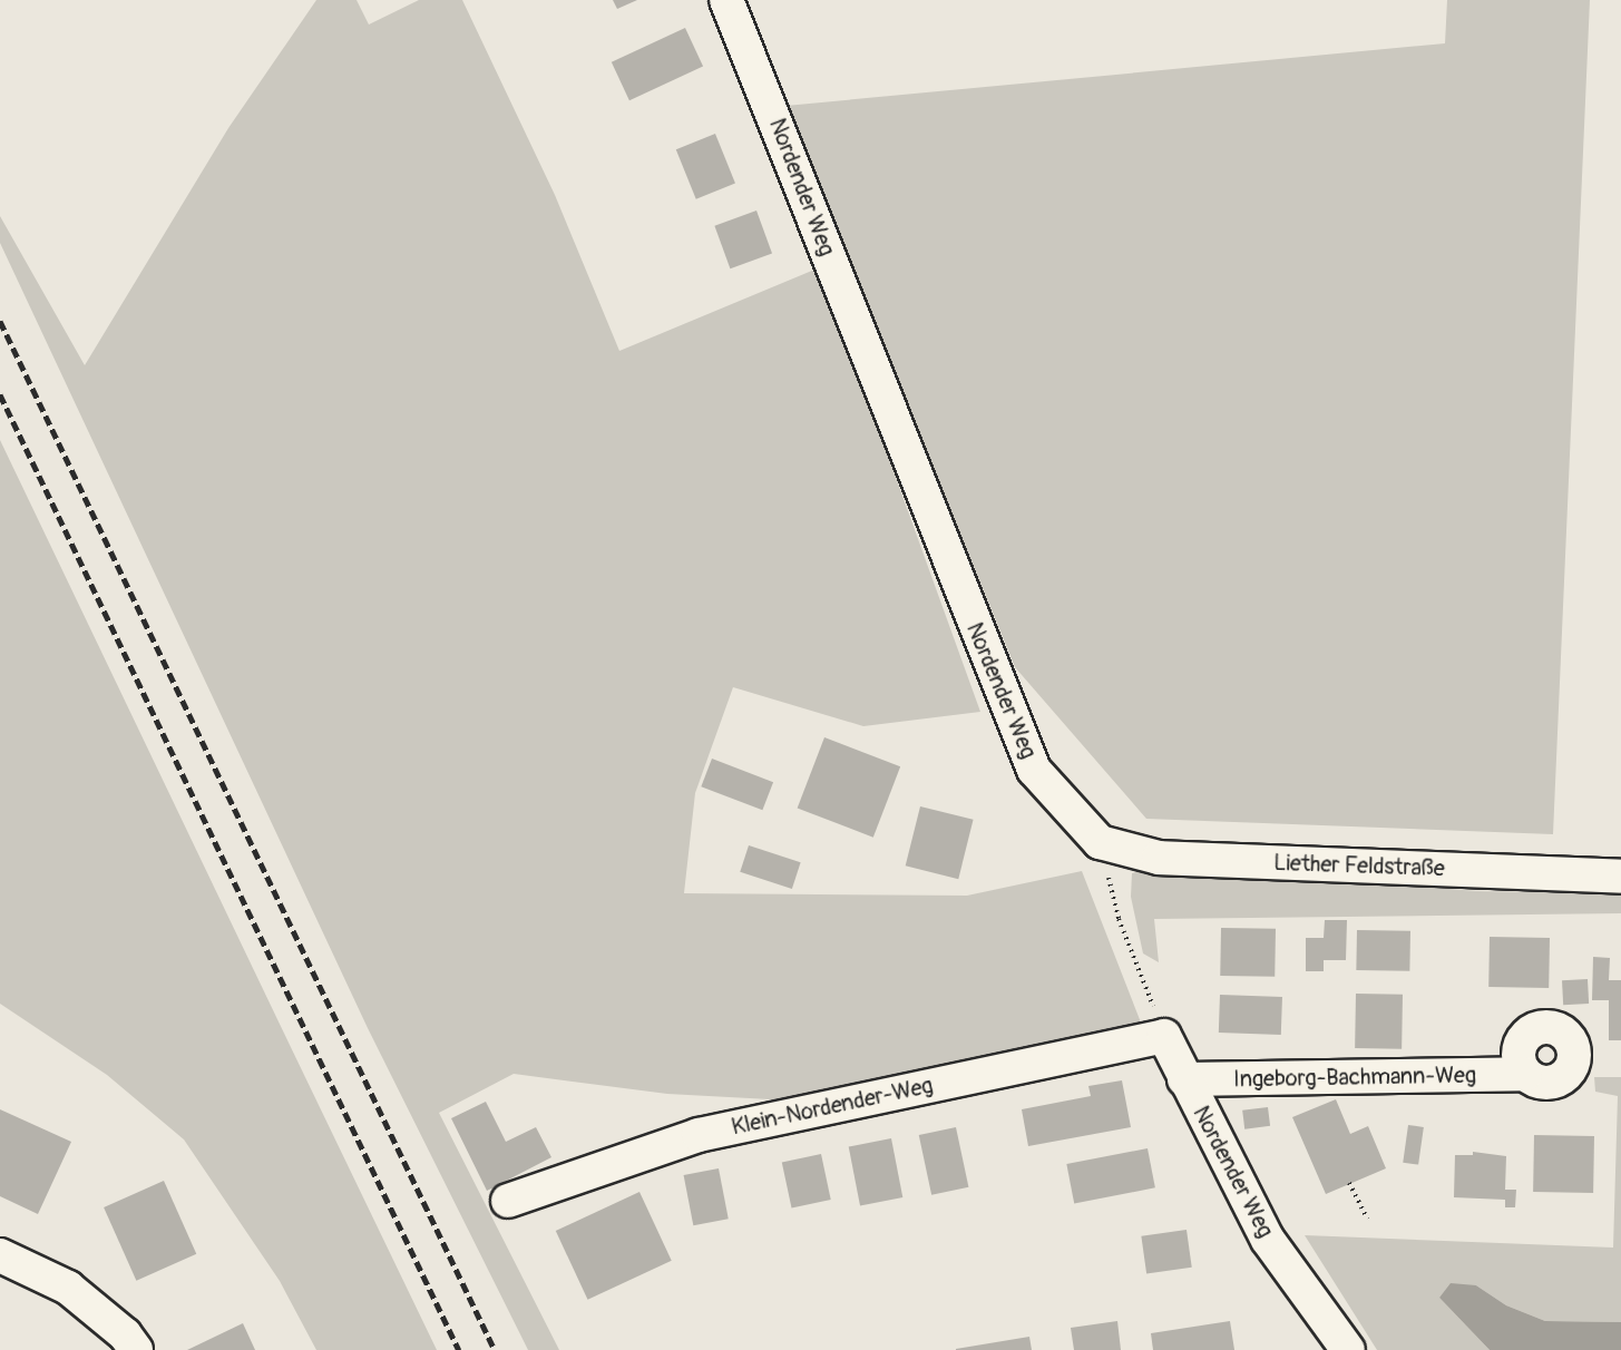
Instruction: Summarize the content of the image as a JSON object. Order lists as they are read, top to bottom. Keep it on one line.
{"streets":{"street":["Nordender Weg","Liether Feldstraße","Ingeborg-Bachmann-Weg","Klein-Nordender-Weg"]},"crossings":[["Nordender Weg","Liether Feldstraße"],["Nordender Weg","Ingeborg-Bachmann-Weg"],["Nordender Weg","Klein-Nordender-Weg"]]}
